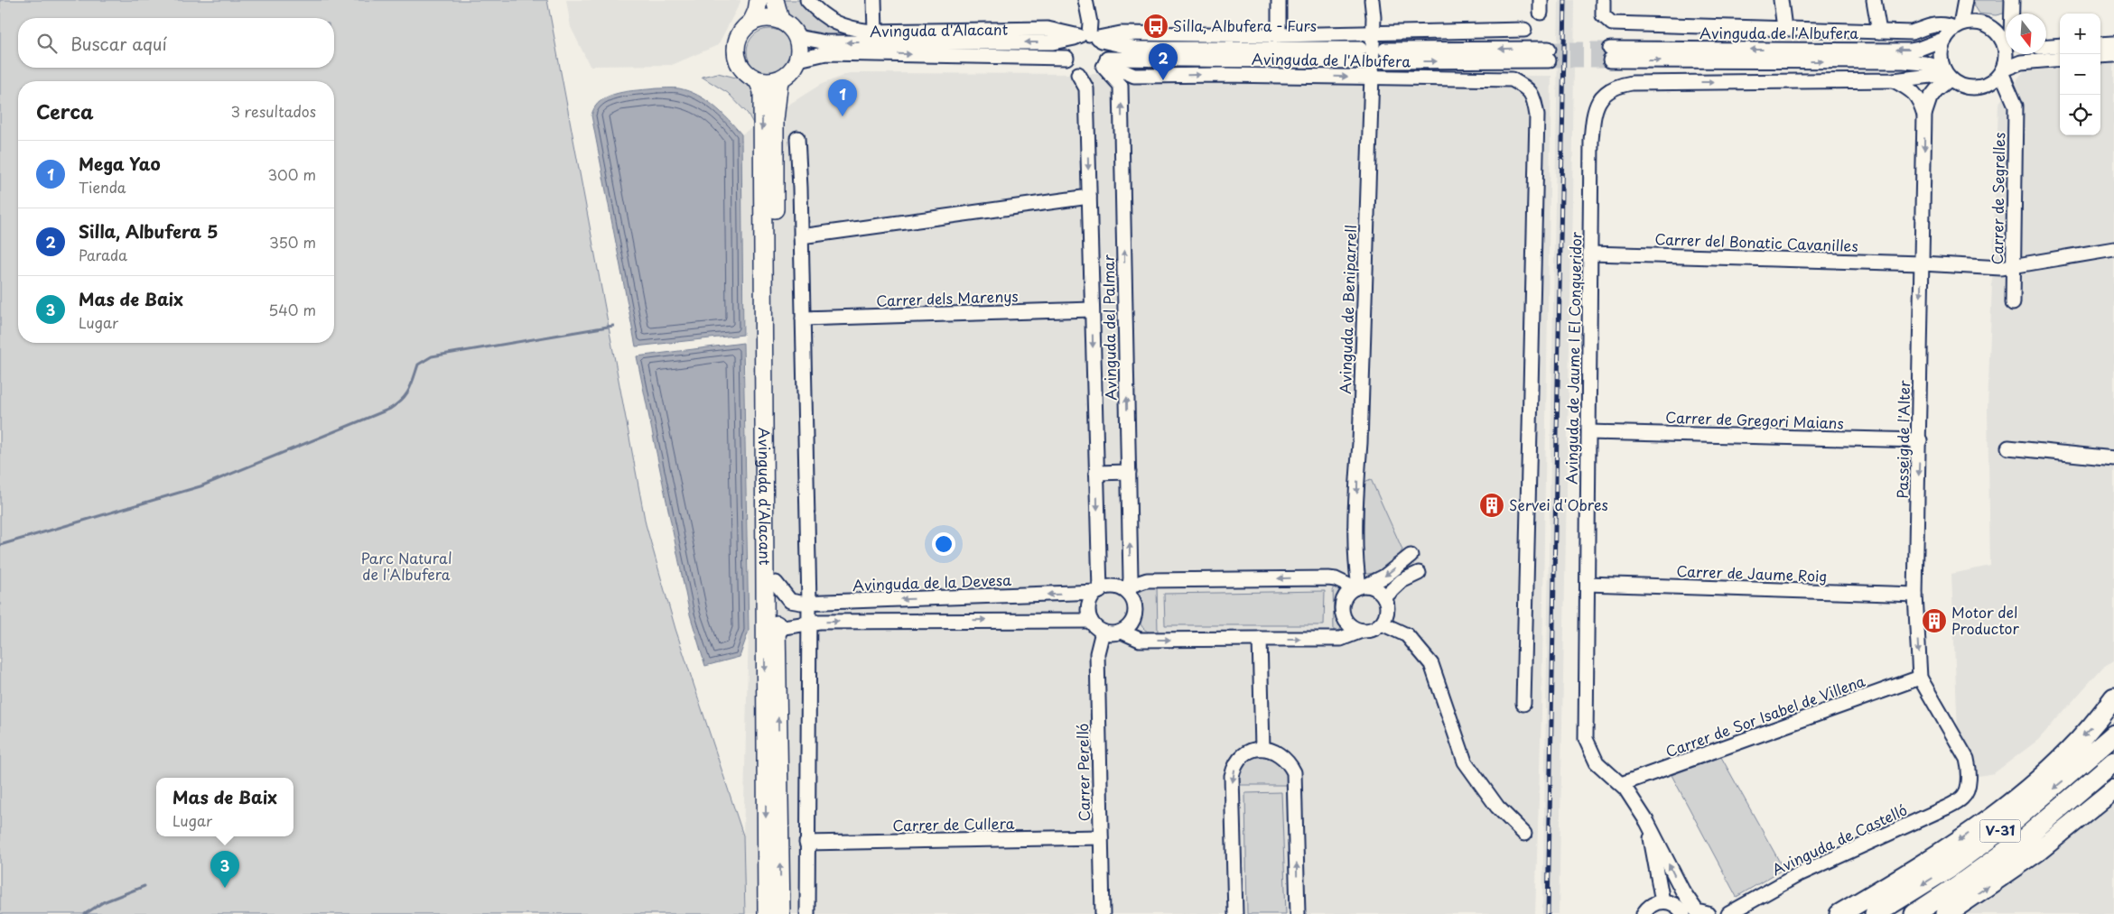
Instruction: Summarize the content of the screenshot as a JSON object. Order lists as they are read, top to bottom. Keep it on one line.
{"streets":{"highway":["V-31"],"main road":["Avinguda d'Alacant"],"street":["Avinguda de l'Albufera","Carrer de Segrelles","Carrer del Bonatic Cavanilles","Carrer dels Marenys","Avinguda de Beniparrell","Avinguda del Palmar","Avinguda de Jaume I El Conqueridor","Carrer de Gregori Maians","Passeig de l'Alter","Carrer de Jaume Roig","Avinguda de la Devesa","Carrer de Sor Isabel de Villena","Carrer Perelló","Carrer de Cullera","Avinguda de Castelló"]},"crossings":[["Avinguda d'Alacant","Avinguda de l'Albufera"],["Avinguda d'Alacant","Avinguda del Palmar"],["Avinguda d'Alacant","Avinguda de la Devesa"],["Avinguda de l'Albufera","Avinguda de Beniparrell"],["Avinguda de l'Albufera","Avinguda del Palmar"],["Avinguda de l'Albufera","Passeig de l'Alter"],["Carrer de Segrelles","Carrer del Bonatic Cavanilles"],["Carrer del Bonatic Cavanilles","Avinguda de Jaume I El Conqueridor"],["Carrer del Bonatic Cavanilles","Passeig de l'Alter"],["Carrer dels Marenys","Avinguda del Palmar"],["Avinguda del Palmar","Avinguda de la Devesa"],["Avinguda del Palmar","Carrer Perelló"],["Avinguda de Jaume I El Conqueridor","Carrer de Gregori Maians"],["Avinguda de Jaume I El Conqueridor","Carrer de Jaume Roig"],["Avinguda de Jaume I El Conqueridor","Carrer de Sor Isabel de Villena"],["Carrer de Gregori Maians","Passeig de l'Alter"],["Passeig de l'Alter","Carrer de Jaume Roig"],["Passeig de l'Alter","Carrer de Sor Isabel de Villena"],["Passeig de l'Alter","Avinguda de Castelló"],["Avinguda de la Devesa","Carrer Perelló"],["Carrer Perelló","Carrer de Cullera"]],"one_way":["Avinguda de Beniparrell","Passeig de l'Alter"],"parks":["Parc Natural de l'Albufera"],"places":{"bus stop":["Silla, Albufera - Furs"],"building":["Servei d'Obres","Motor del Productor"]},"north":"bottom","page":{"map_buttons":["+","−"],"search":"Buscar aquí","pins":["2","1","3"],"heading":["Cerca","3 resultados"],"list":[{"mark":"1","name":"Mega Yao","note":"Tienda","value":"300 m"},{"mark":"2","name":"Silla, Albufera 5","note":"Parada","value":"350 m"},{"mark":"3","name":"Mas de Baix","note":"Lugar","value":"540 m"}],"popup":["Mas de Baix","Lugar"]}}
